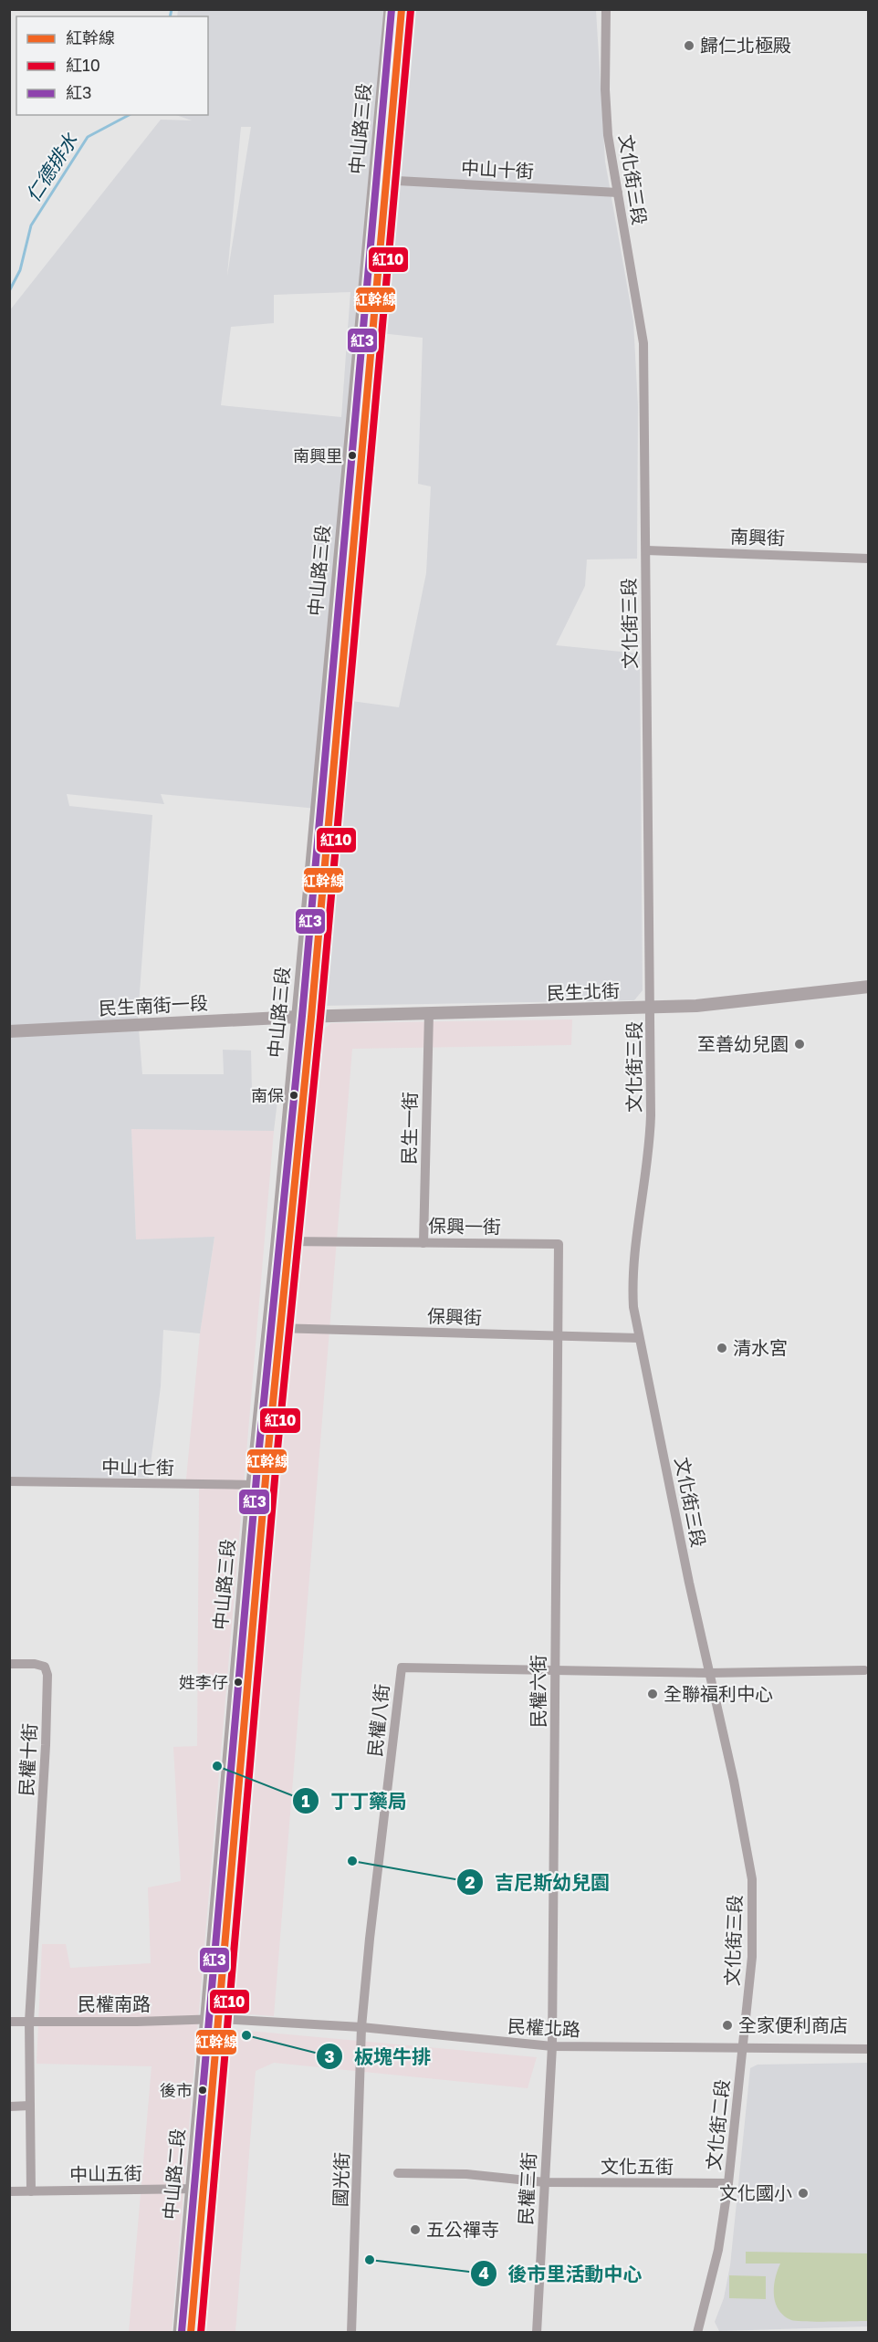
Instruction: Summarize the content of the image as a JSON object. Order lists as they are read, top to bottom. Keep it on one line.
{"streets":{"main road":["中山路三段","中山路二段"],"street":["中山十街","文化街三段","南興街","民生北街","民生南街一段","民生一街","保興一街","保興街","中山七街","民權六街","民權八街","民權十街","民權南路","民權北路","文化街二段","文化五街","中山五街","國光街","民權三街"]},"crossings":[["中山路三段","中山十街"],["中山路三段","民生北街"],["中山路三段","民生南街一段"],["中山路三段","保興一街"],["中山路三段","保興街"],["中山路三段","中山七街"],["中山路三段","民權南路"],["中山路三段","民權北路"],["中山路三段","中山路二段"],["中山十街","文化街三段"],["文化街三段","南興街"],["文化街三段","民生北街"],["文化街三段","保興街"],["文化街三段","民權北路"],["文化街三段","文化街二段"],["民生北街","民生南街一段"],["民生北街","民生一街"],["民生一街","保興一街"],["保興一街","保興街"],["保興一街","民權六街"],["保興街","民權六街"],["民權六街","民權八街"],["民權六街","民權北路"],["民權六街","民權三街"],["民權八街","民權北路"],["民權八街","國光街"],["民權十街","民權南路"],["民權南路","民權北路"],["民權南路","中山路二段"],["民權北路","文化街二段"],["民權北路","中山路二段"],["民權北路","國光街"],["民權北路","民權三街"],["文化街二段","文化五街"],["文化五街","民權三街"],["中山五街","中山路二段"]],"water":["仁德排水"],"places":["歸仁北極殿","南興里","至善幼兒園","南保","清水宮","姓李仔","全聯福利中心","丁丁藥局","吉尼斯幼兒園","全家便利商店","板塊牛排","後市","文化國小","五公禪寺","後市里活動中心"],"lines":["transit line 紅幹線","transit line 紅3","transit line 紅10"],"legend":["紅幹線","紅10","紅3"]}
